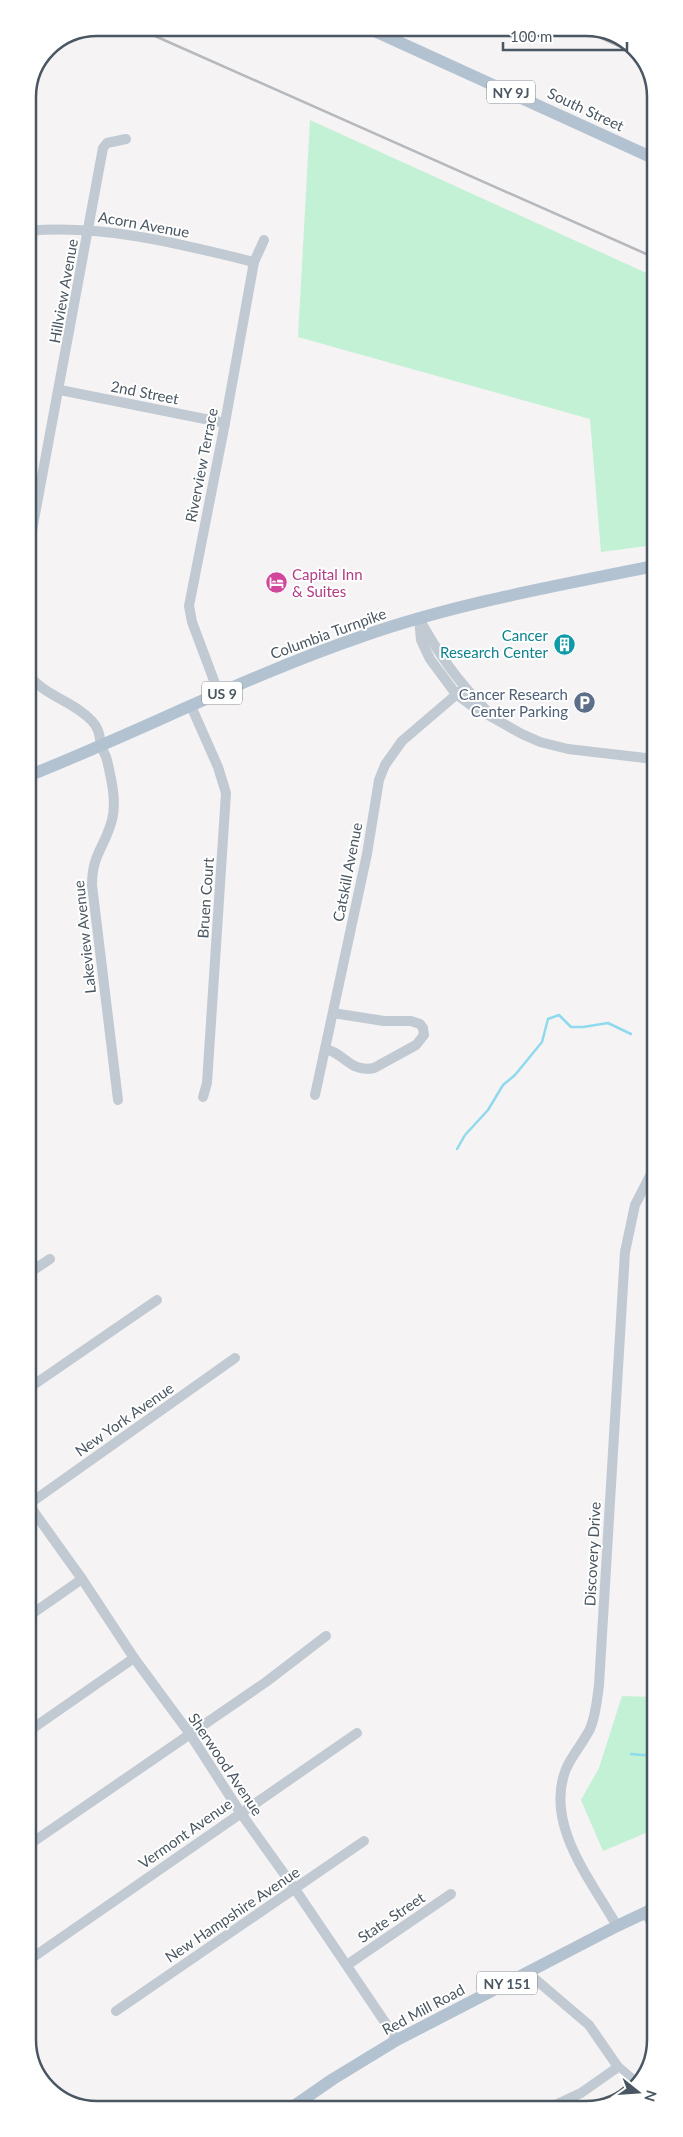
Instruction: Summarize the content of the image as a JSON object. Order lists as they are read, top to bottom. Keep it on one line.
{"streets":{"main road":["NY 9J","South Street","Columbia Turnpike","US 9","NY 151","Red Mill Road"],"street":["Acorn Avenue","Hillview Avenue","2nd Street","Riverview Terrace","Catskill Avenue","Bruen Court","Lakeview Avenue","New York Avenue","Discovery Drive","Sherwood Avenue","Vermont Avenue","New Hampshire Avenue","State Street"]},"crossings":[["Acorn Avenue","Hillview Avenue"],["Acorn Avenue","Riverview Terrace"],["Hillview Avenue","2nd Street"],["2nd Street","Riverview Terrace"],["Riverview Terrace","Columbia Turnpike"],["Columbia Turnpike","Bruen Court"],["Columbia Turnpike","Lakeview Avenue"],["Discovery Drive","Red Mill Road"],["Sherwood Avenue","Vermont Avenue"],["Sherwood Avenue","New Hampshire Avenue"],["Sherwood Avenue","State Street"],["Sherwood Avenue","Red Mill Road"]],"places":{"hotel":["Capital Inn & Suites"],"building":["Cancer Research Center"],"parking":["Cancer Research Center Parking"]},"scale_bar":"100 m","north":"right"}
